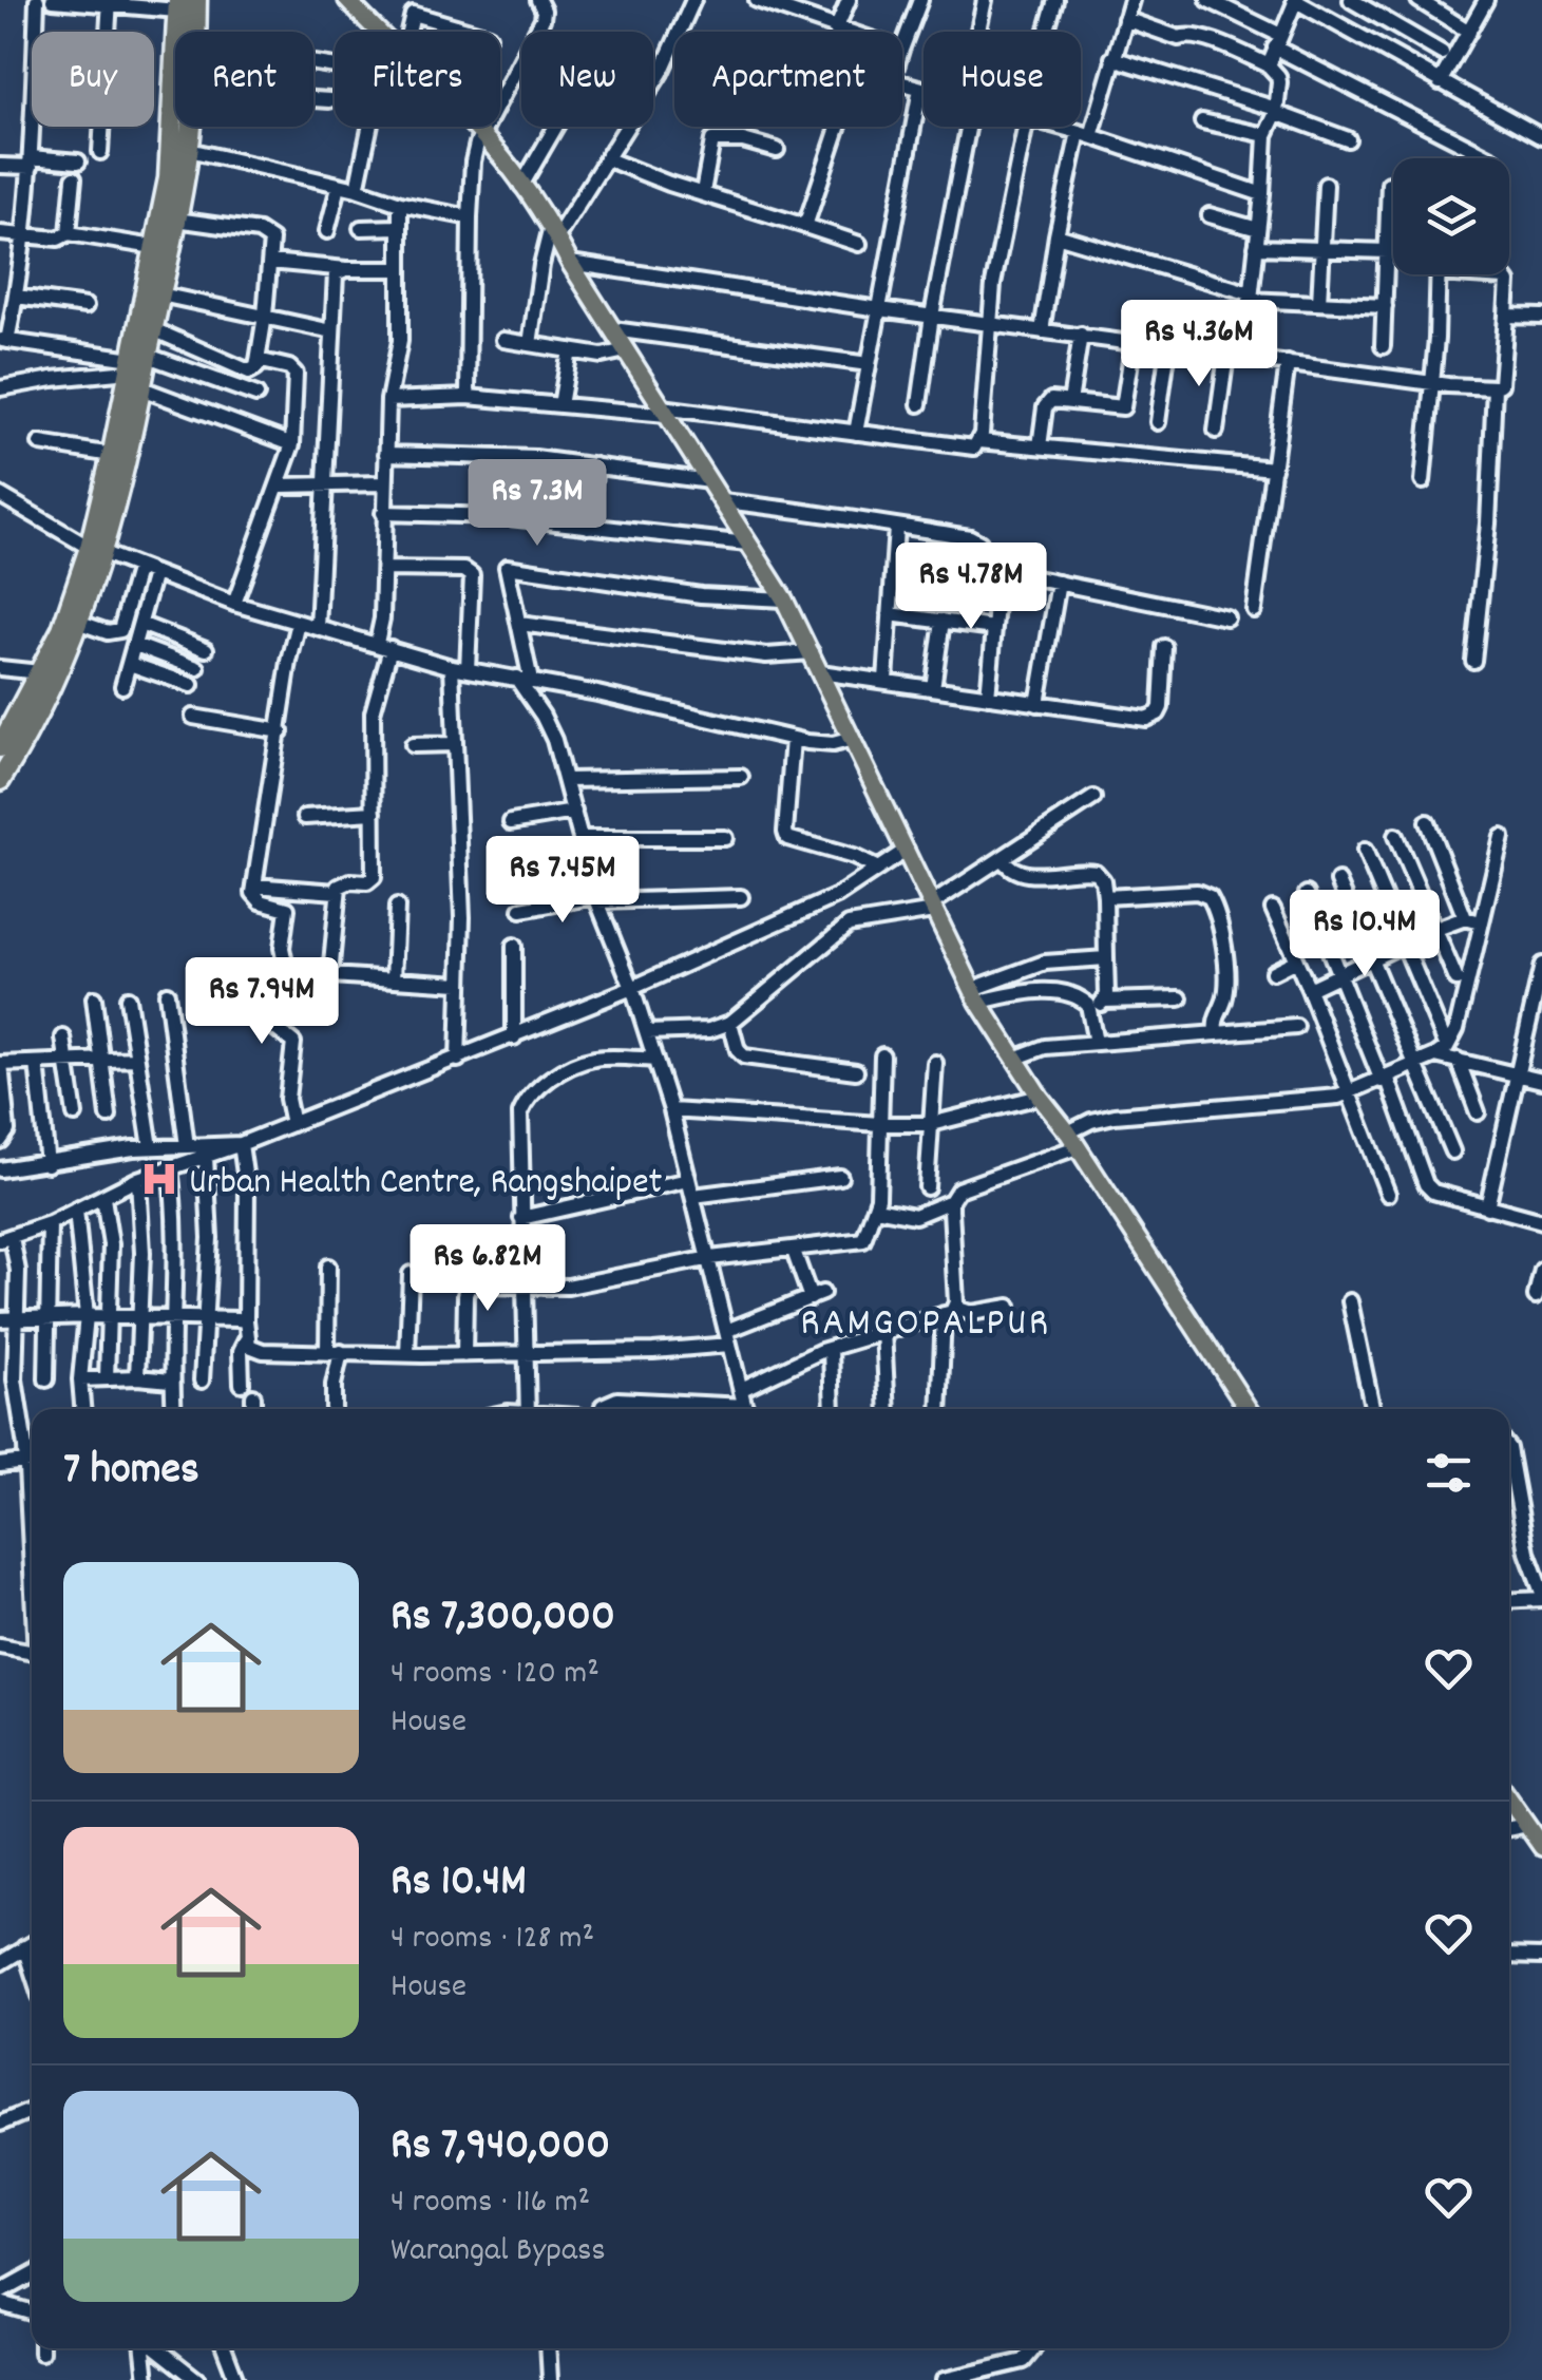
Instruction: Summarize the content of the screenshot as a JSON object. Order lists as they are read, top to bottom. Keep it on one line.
{"districts":["RAMGOPALPUR"],"places":{"hospital":["Urban Health Centre, Rangshaipet"]},"page":{"chip":["Buy","Rent","Filters","New","Apartment","House"],"price":["Rs 4.36M","Rs 7.3M","Rs 4.78M","Rs 7.45M","Rs 10.4M","Rs 7.94M","Rs 6.82M"],"heading":"7 homes","list":[{"name":"Rs 7,300,000","note":"4 rooms · 120 m² · House"},{"name":"Rs 10.4M","note":"4 rooms · 128 m² · House"},{"name":"Rs 7,940,000","note":"4 rooms · 116 m² · Warangal Bypass"}]}}
